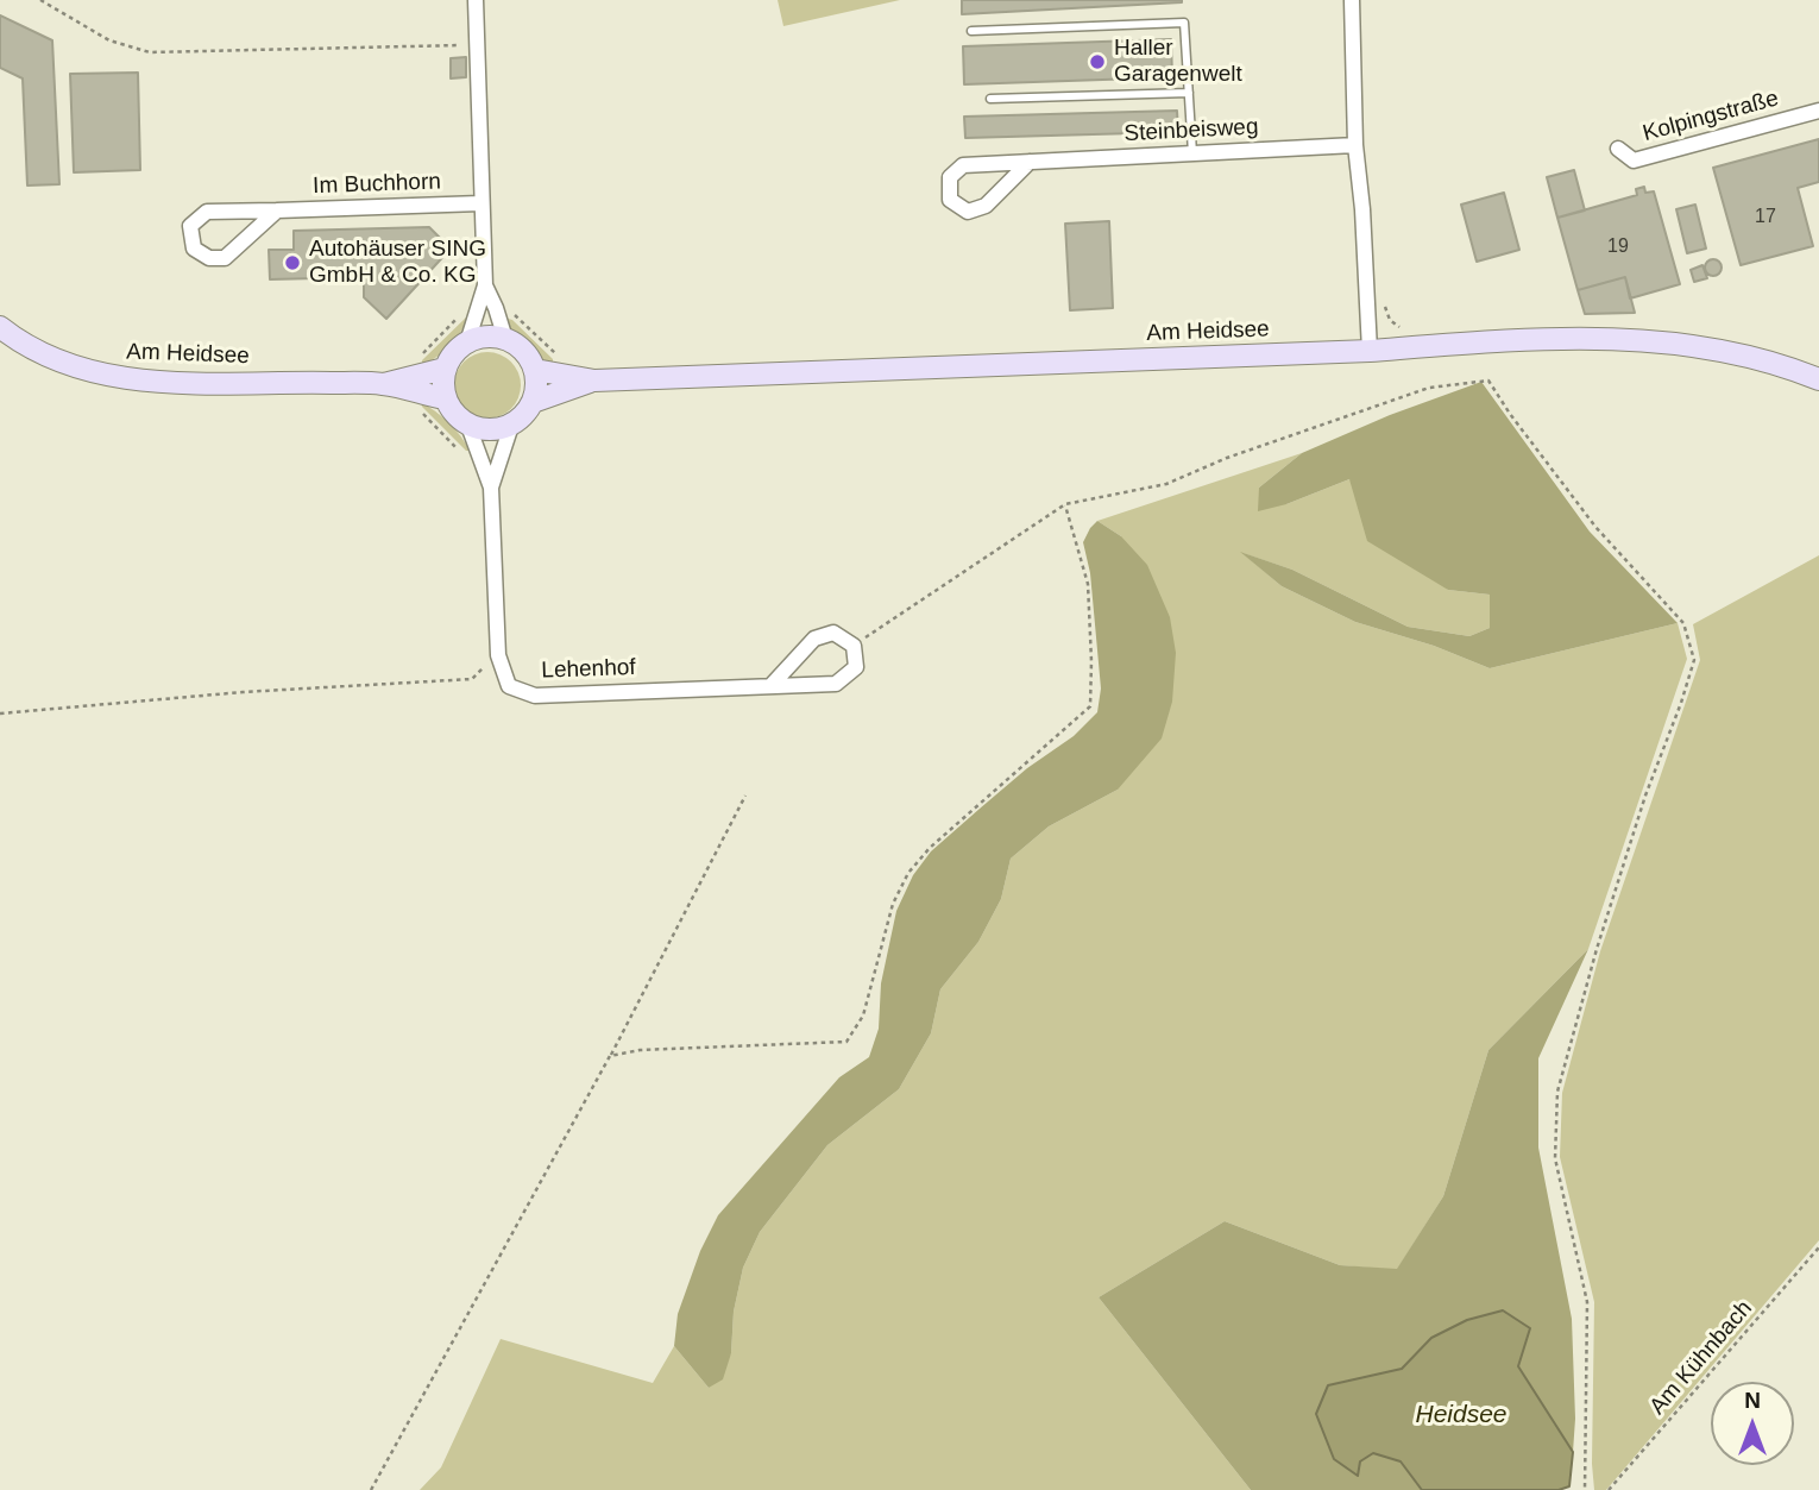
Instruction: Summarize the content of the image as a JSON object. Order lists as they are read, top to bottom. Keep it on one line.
{"streets":{"main road":["Am Heidsee"],"street":["Kolpingstraße","Steinbeisweg","Im Buchhorn","Lehenhof"],"path":["Am Kühnbach"]},"crossings":[["Am Heidsee","Lehenhof"]],"water":["Heidsee"],"places":["Haller Garagenwelt","Autohäuser SING GmbH & Co. KG"],"house_numbers":["17","19"],"north":"top"}
